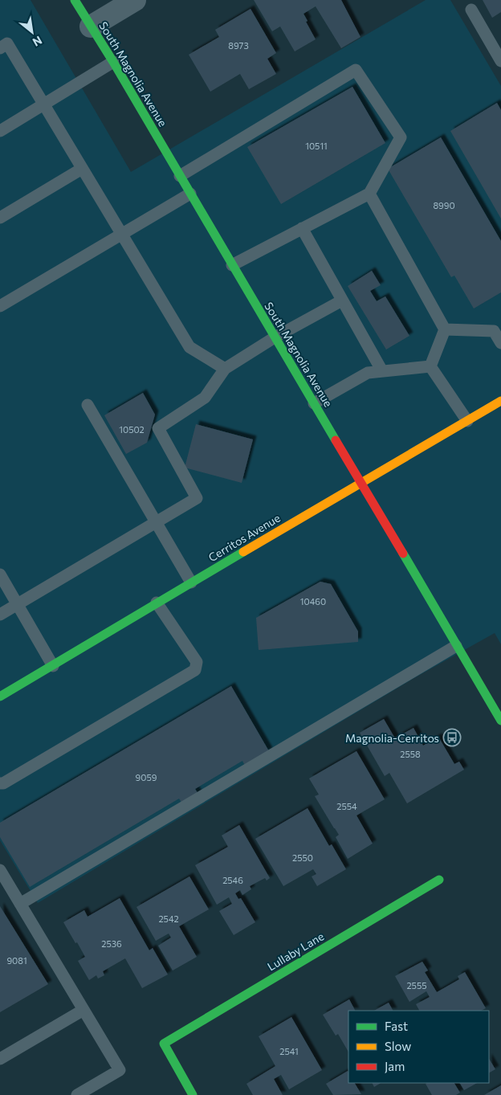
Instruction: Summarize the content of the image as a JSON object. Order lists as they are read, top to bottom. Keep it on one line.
{"streets":{"street":["South Magnolia Avenue","Cerritos Avenue","Lullaby Lane"]},"crossings":[["South Magnolia Avenue","Cerritos Avenue"]],"places":{"bus stop":["Magnolia-Cerritos"]},"house_numbers":["8973","10511","8990","10502","10460","2558","9059","2554","2550","2546","2542","2536","9081","2555","2541"],"legend":["Fast","Slow","Jam"],"north":"bottom right"}
